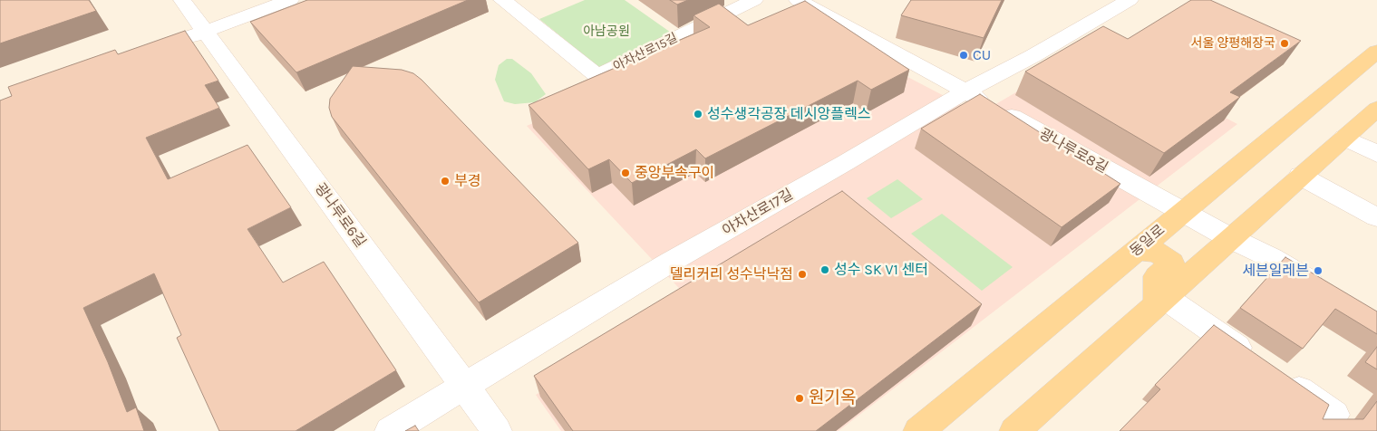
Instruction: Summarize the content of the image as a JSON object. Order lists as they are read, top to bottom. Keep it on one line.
{"streets":{"main road":["동일로"],"street":["아차산로15길","광나루로8길","아차산로17길","광나루로6길"]},"crossings":[["광나루로8길","아차산로17길"],["광나루로8길","동일로"],["아차산로17길","광나루로6길"]],"parks":["아남공원"],"places":["서울 양평해장국","CU","성수생각공장 데시앙플렉스","중앙부속구이","부경","성수 SK V1 센터","세븐일레븐","델리커리 성수낙낙점","원기옥"]}
